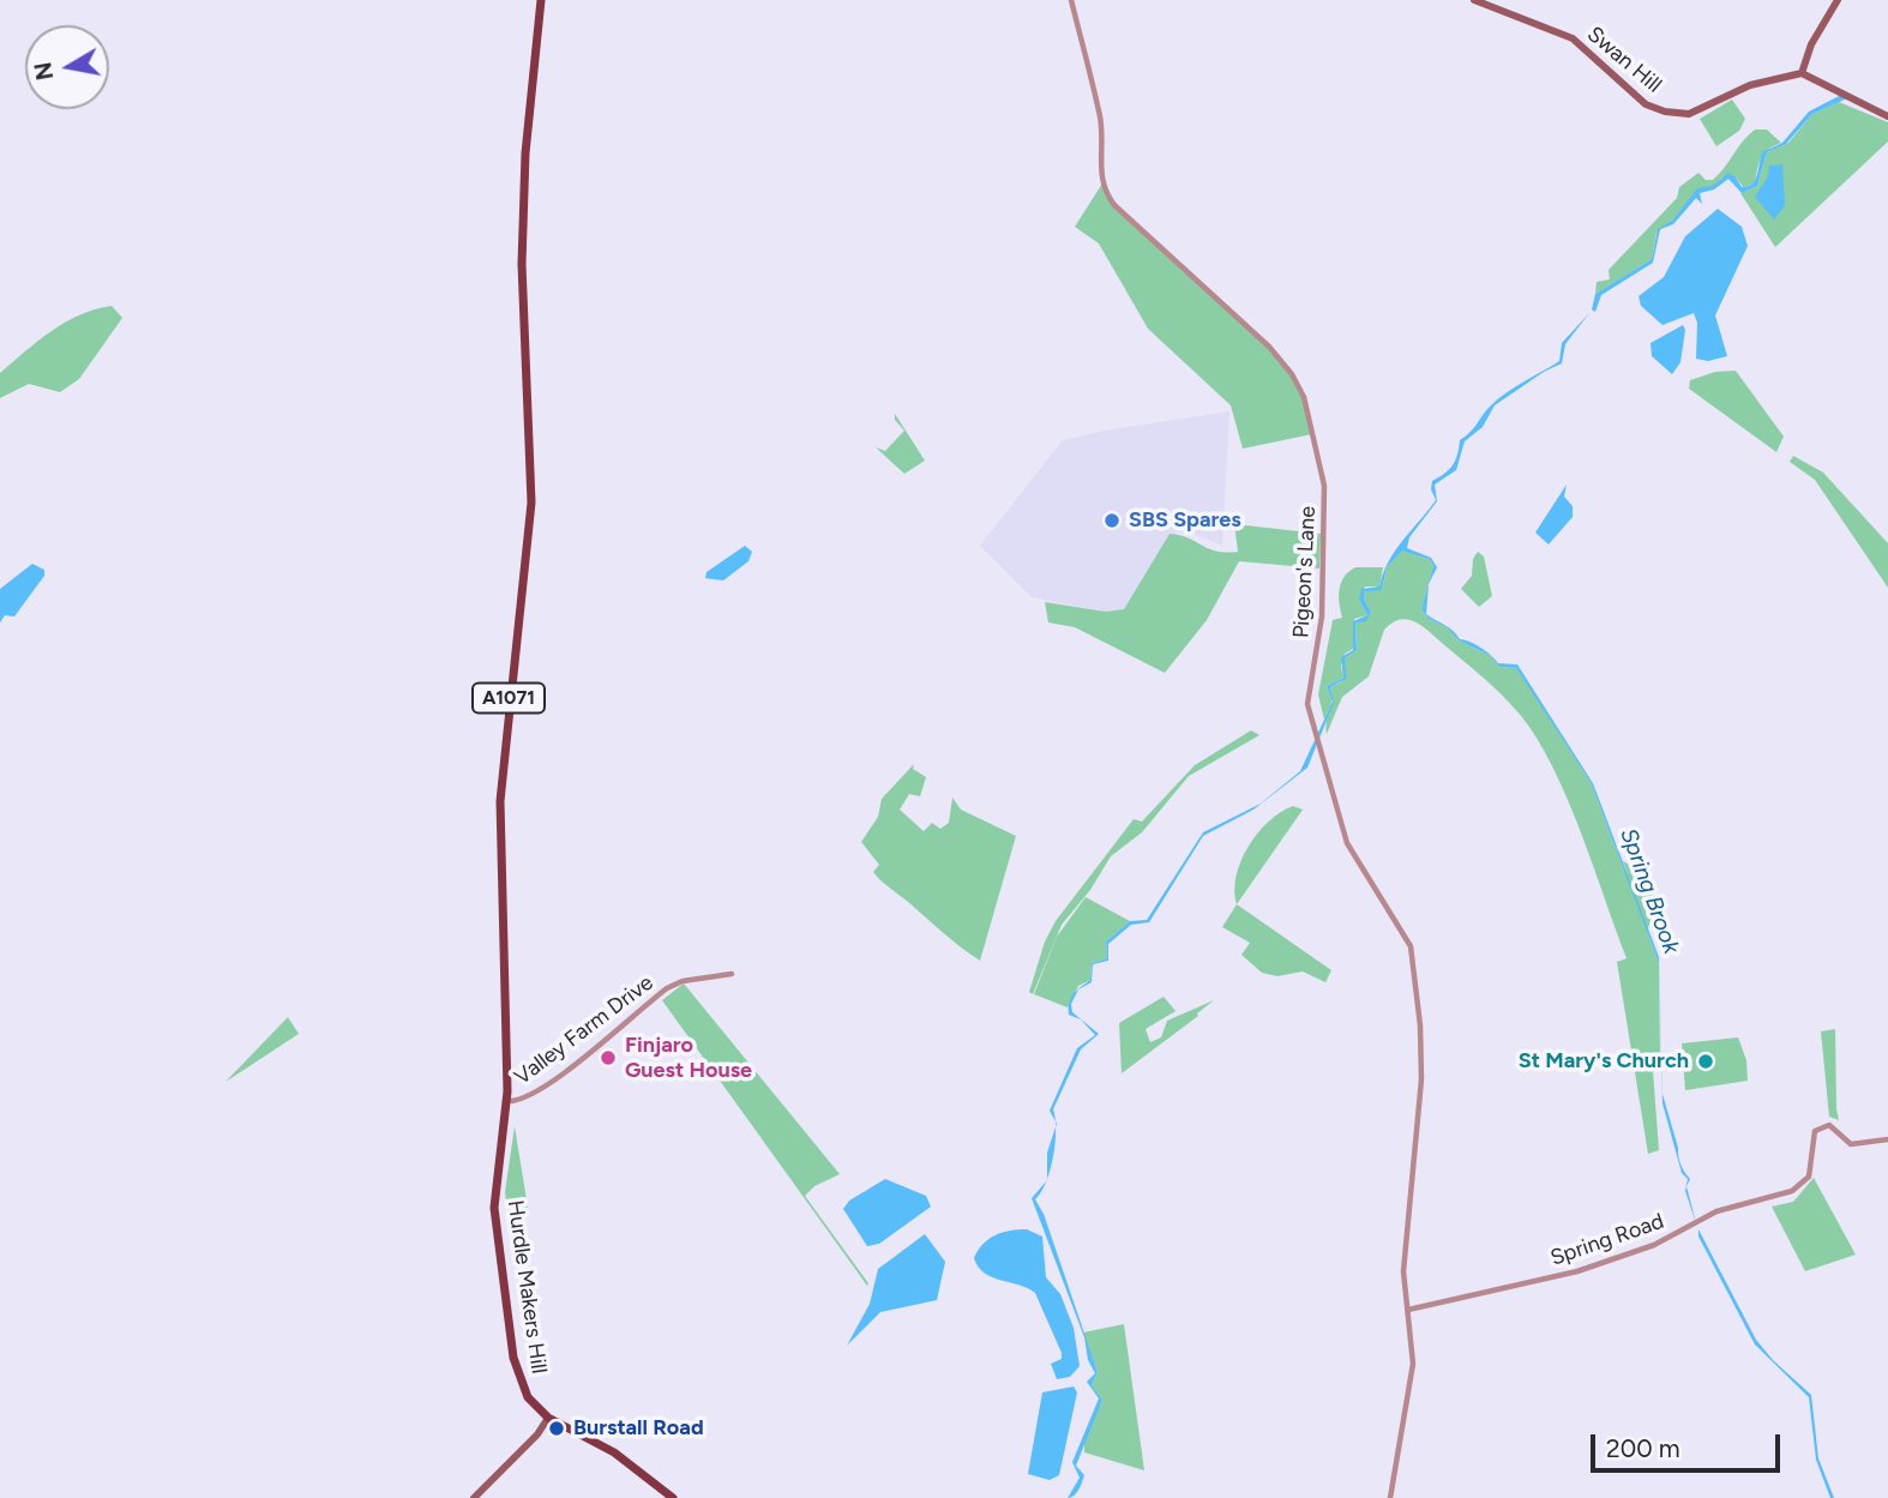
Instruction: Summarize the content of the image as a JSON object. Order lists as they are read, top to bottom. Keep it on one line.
{"streets":{"main road":["A1071","Hurdle Makers Hill"],"street":["Swan Hill","Pigeon's Lane","Valley Farm Drive","Spring Road"]},"crossings":[["Pigeon's Lane","Spring Road"],["A1071","Valley Farm Drive"],["A1071","Hurdle Makers Hill"],["Valley Farm Drive","Hurdle Makers Hill"]],"water":["Spring Brook"],"places":["SBS Spares","Finjaro Guest House","St Mary's Church","Burstall Road"],"scale_bar":"200 m","north":"left"}
